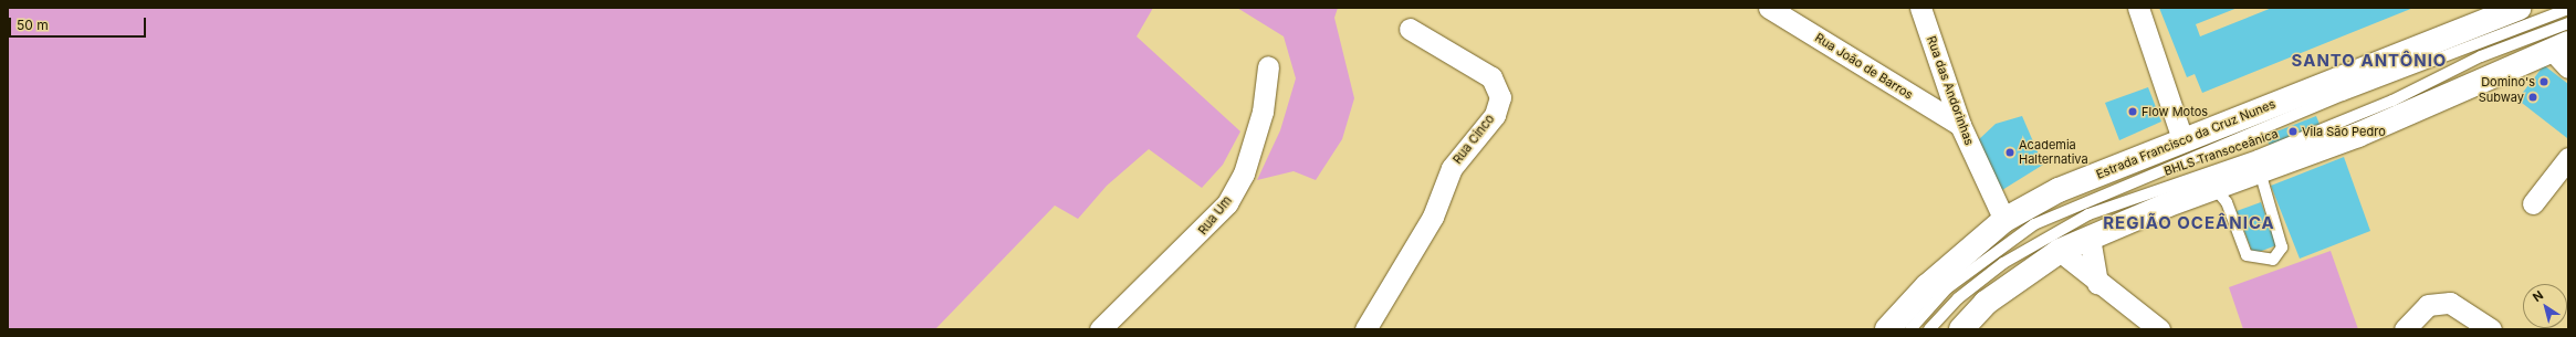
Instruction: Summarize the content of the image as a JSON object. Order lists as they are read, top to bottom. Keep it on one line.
{"streets":{"main road":["Estrada Francisco da Cruz Nunes"],"street":["Rua João de Barros","Rua das Andorinhas","Rua Cinco","Rua Um"],"lane":["BHLS Transoceânica"]},"crossings":[["Rua João de Barros","Rua das Andorinhas"],["Rua das Andorinhas","Estrada Francisco da Cruz Nunes"]],"districts":["SANTO ANTÔNIO","REGIÃO OCEÂNICA"],"places":["Domino's","Subway","Flow Motos","Vila São Pedro","Academia Halternativa"],"scale_bar":"50 m","north":"top left"}
